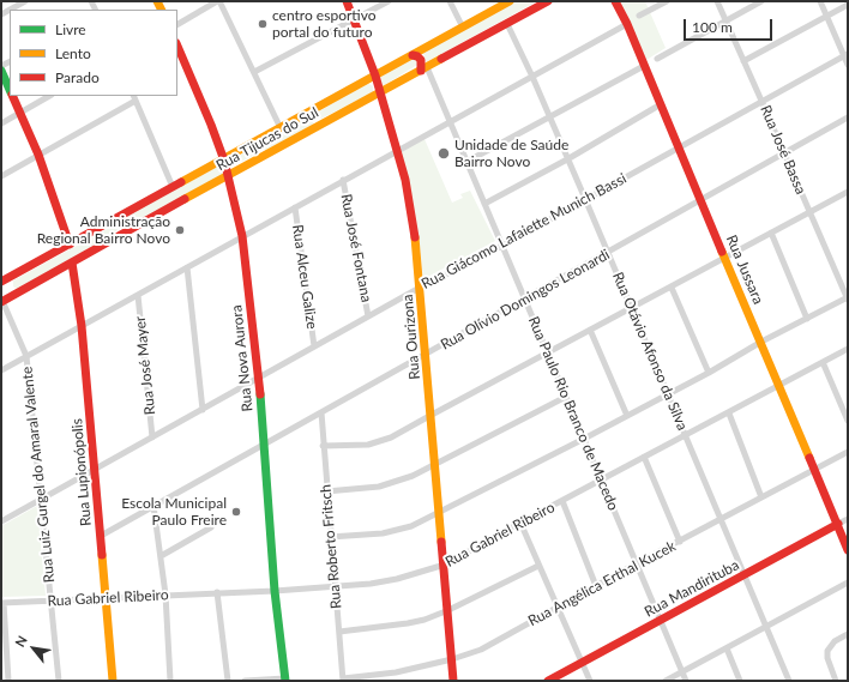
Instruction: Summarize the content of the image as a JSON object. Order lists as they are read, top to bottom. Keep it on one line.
{"streets":{"main road":["Rua Tijucas do Sul","Rua Jussara","Rua Ourizona","Rua Nova Aurora","Rua Lupionópolis","Rua Mandirituba"],"street":["Rua José Bassa","Rua Giácomo Lafaiette Munich Bassi","Rua José Fontana","Rua Alceu Galize","Rua Olívio Domingos Leonardi","Rua Otávio Afonso da Silva","Rua José Mayer","Rua Paulo Rio Branco de Macedo","Rua Luiz Gurgel do Amaral Valente","Rua Gabriel Ribeiro","Rua Roberto Fritsch","Rua Angélica Erthal Kucek"]},"crossings":[["Rua Tijucas do Sul","Rua Ourizona"],["Rua Tijucas do Sul","Rua Otávio Afonso da Silva"],["Rua Tijucas do Sul","Rua Nova Aurora"],["Rua Tijucas do Sul","Rua Paulo Rio Branco de Macedo"],["Rua Tijucas do Sul","Rua Lupionópolis"],["Rua Tijucas do Sul","Rua Luiz Gurgel do Amaral Valente"],["Rua José Bassa","Rua Giácomo Lafaiette Munich Bassi"],["Rua José Bassa","Rua Olívio Domingos Leonardi"],["Rua Giácomo Lafaiette Munich Bassi","Rua José Fontana"],["Rua Giácomo Lafaiette Munich Bassi","Rua Jussara"],["Rua Giácomo Lafaiette Munich Bassi","Rua Alceu Galize"],["Rua Giácomo Lafaiette Munich Bassi","Rua Ourizona"],["Rua Giácomo Lafaiette Munich Bassi","Rua Otávio Afonso da Silva"],["Rua Giácomo Lafaiette Munich Bassi","Rua Nova Aurora"],["Rua Giácomo Lafaiette Munich Bassi","Rua José Mayer"],["Rua Giácomo Lafaiette Munich Bassi","Rua Paulo Rio Branco de Macedo"],["Rua Giácomo Lafaiette Munich Bassi","Rua Lupionópolis"],["Rua Giácomo Lafaiette Munich Bassi","Rua Luiz Gurgel do Amaral Valente"],["Rua Jussara","Rua Olívio Domingos Leonardi"],["Rua Jussara","Rua Gabriel Ribeiro"],["Rua Jussara","Rua Angélica Erthal Kucek"],["Rua Jussara","Rua Mandirituba"],["Rua Olívio Domingos Leonardi","Rua Ourizona"],["Rua Olívio Domingos Leonardi","Rua Otávio Afonso da Silva"],["Rua Olívio Domingos Leonardi","Rua Nova Aurora"],["Rua Olívio Domingos Leonardi","Rua Paulo Rio Branco de Macedo"],["Rua Olívio Domingos Leonardi","Rua Lupionópolis"],["Rua Olívio Domingos Leonardi","Rua Roberto Fritsch"],["Rua Ourizona","Rua Gabriel Ribeiro"],["Rua Ourizona","Rua Angélica Erthal Kucek"],["Rua Otávio Afonso da Silva","Rua Gabriel Ribeiro"],["Rua Otávio Afonso da Silva","Rua Angélica Erthal Kucek"],["Rua Otávio Afonso da Silva","Rua Mandirituba"],["Rua Nova Aurora","Rua Gabriel Ribeiro"],["Rua Paulo Rio Branco de Macedo","Rua Gabriel Ribeiro"],["Rua Paulo Rio Branco de Macedo","Rua Angélica Erthal Kucek"],["Rua Paulo Rio Branco de Macedo","Rua Mandirituba"],["Rua Lupionópolis","Rua Gabriel Ribeiro"],["Rua Luiz Gurgel do Amaral Valente","Rua Gabriel Ribeiro"],["Rua Gabriel Ribeiro","Rua Roberto Fritsch"],["Rua Roberto Fritsch","Rua Angélica Erthal Kucek"]],"places":["centro esportivo portal do futuro","Unidade de Saúde Bairro Novo","Administração Regional Bairro Novo","Escola Municipal Paulo Freire"],"legend":["Livre","Lento","Parado"],"scale_bar":"100 m","north":"top left"}
